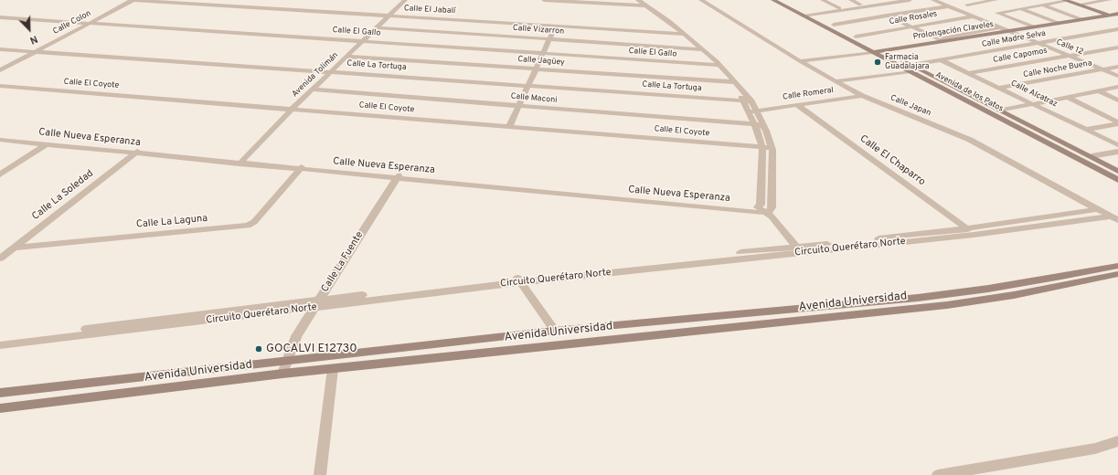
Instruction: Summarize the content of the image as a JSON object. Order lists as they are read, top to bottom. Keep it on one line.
{"streets":{"main road":["Prolongación Claveles","Avenida de los Patos","Avenida Universidad"],"street":["Calle El Jabalí","Calle Rosales","Calle Colon","Calle Vizarron","Calle El Gallo","Calle Madre Selva","Calle 12","Calle Capomos","Calle Jagüey","Calle La Tortuga","Calle Noche Buena","Avenida Tolimán","Calle El Coyote","Calle Romeral","Calle Alcatraz","Calle Maconi","Calle Japan","Calle Nueva Esperanza","Calle El Chaparro","Calle La Soledad","Calle La Laguna","Circuito Querétaro Norte","Calle La Fuente"]},"crossings":[["Calle El Jabalí","Calle Colon"],["Calle El Jabalí","Avenida Tolimán"],["Calle Rosales","Calle 12"],["Calle Rosales","Avenida de los Patos"],["Calle Colon","Calle El Gallo"],["Calle Colon","Calle La Tortuga"],["Calle Vizarron","Avenida Tolimán"],["Prolongación Claveles","Calle 12"],["Prolongación Claveles","Avenida de los Patos"],["Prolongación Claveles","Calle Japan"],["Calle El Gallo","Avenida Tolimán"],["Calle Madre Selva","Calle 12"],["Calle Madre Selva","Avenida de los Patos"],["Calle Madre Selva","Calle Alcatraz"],["Calle Madre Selva","Calle Japan"],["Calle 12","Calle Capomos"],["Calle 12","Calle Noche Buena"],["Calle Capomos","Calle Alcatraz"],["Calle Jagüey","Avenida Tolimán"],["Calle La Tortuga","Avenida Tolimán"],["Calle Noche Buena","Calle Alcatraz"],["Avenida Tolimán","Calle El Coyote"],["Avenida Tolimán","Calle Maconi"],["Avenida Tolimán","Calle Nueva Esperanza"],["Calle Romeral","Calle Japan"],["Calle Romeral","Calle El Chaparro"],["Calle Japan","Circuito Querétaro Norte"],["Calle Nueva Esperanza","Calle La Soledad"],["Calle Nueva Esperanza","Calle La Laguna"],["Calle Nueva Esperanza","Calle La Fuente"],["Calle El Chaparro","Circuito Querétaro Norte"],["Calle La Soledad","Calle La Laguna"],["Circuito Querétaro Norte","Calle La Fuente"],["Calle La Fuente","Avenida Universidad"]],"places":["Farmacia Guadalajara","GOCALVI E12730"],"north":"bottom right"}
